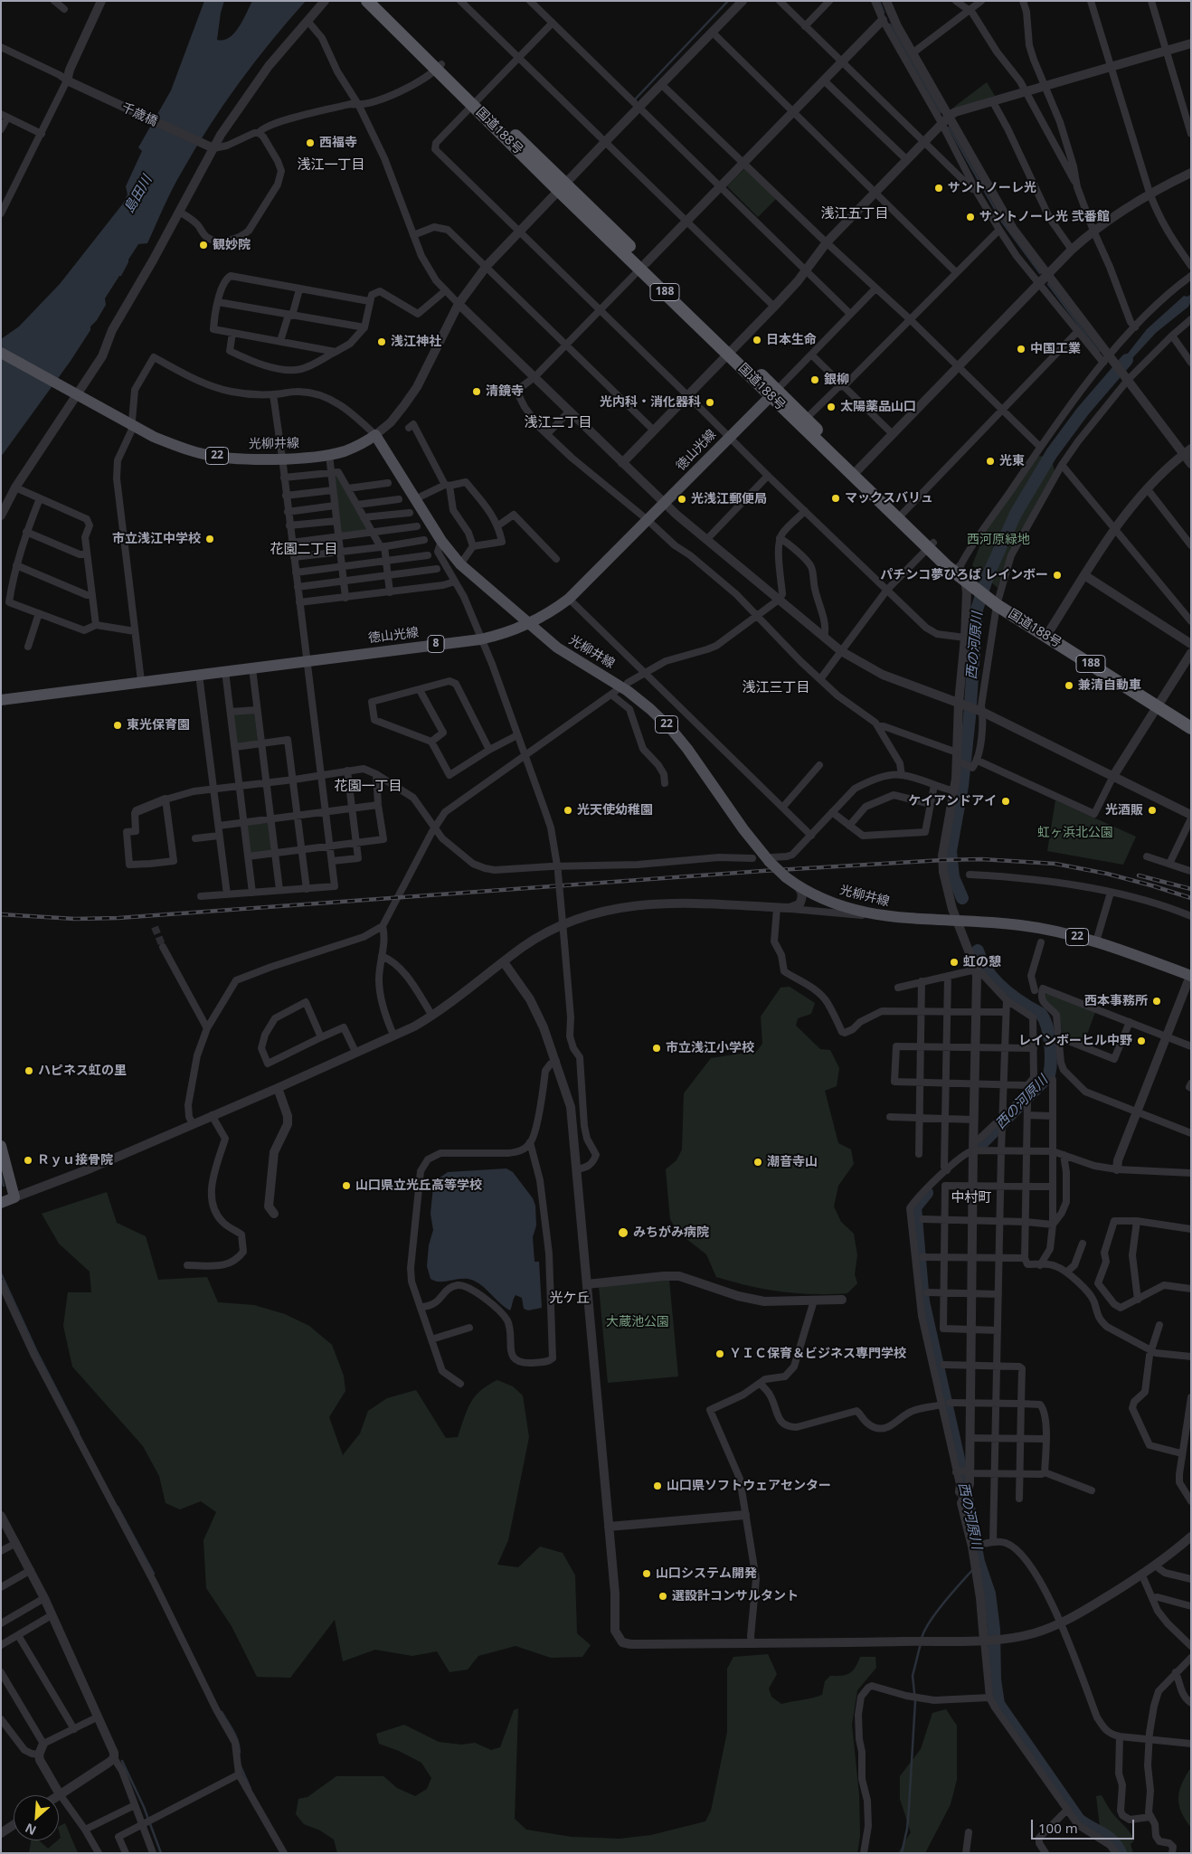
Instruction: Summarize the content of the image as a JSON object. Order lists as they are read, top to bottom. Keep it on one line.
{"streets":{"highway":["国道188号","188"],"main road":["光柳井線","徳山光線","22","8"],"street":["千歳橋"]},"crossings":[["国道188号","徳山光線"],["光柳井線","徳山光線"]],"districts":["浅江一丁目","浅江五丁目","浅江二丁目","花園二丁目","浅江三丁目","花園一丁目","中村町","光ケ丘"],"water":["島田川","西の河原川"],"parks":["西河原緑地","虹ヶ浜北公園","大蔵池公園"],"places":["西福寺","サントノーレ光","サントノーレ光 弐番館","観妙院","日本生命","浅江神社","中国工業","銀柳","清鏡寺","光内科・消化器科","太陽薬品山口","光東","マックスバリュ","光浅江郵便局","市立浅江中学校","パチンコ夢ひろば レインボー","兼清自動車","東光保育園","ケイアンドアイ","光天使幼稚園","光酒販","虹の憩","西本事務所","レインボーヒル中野","市立浅江小学校","ハピネス虹の里","Ｒｙｕ接骨院","潮音寺山","山口県立光丘高等学校","みちがみ病院","ＹＩＣ保育＆ビジネス専門学校","山口県ソフトウェアセンター","山口システム開発","選設計コンサルタント"],"scale_bar":"100 m","north":"bottom left"}
